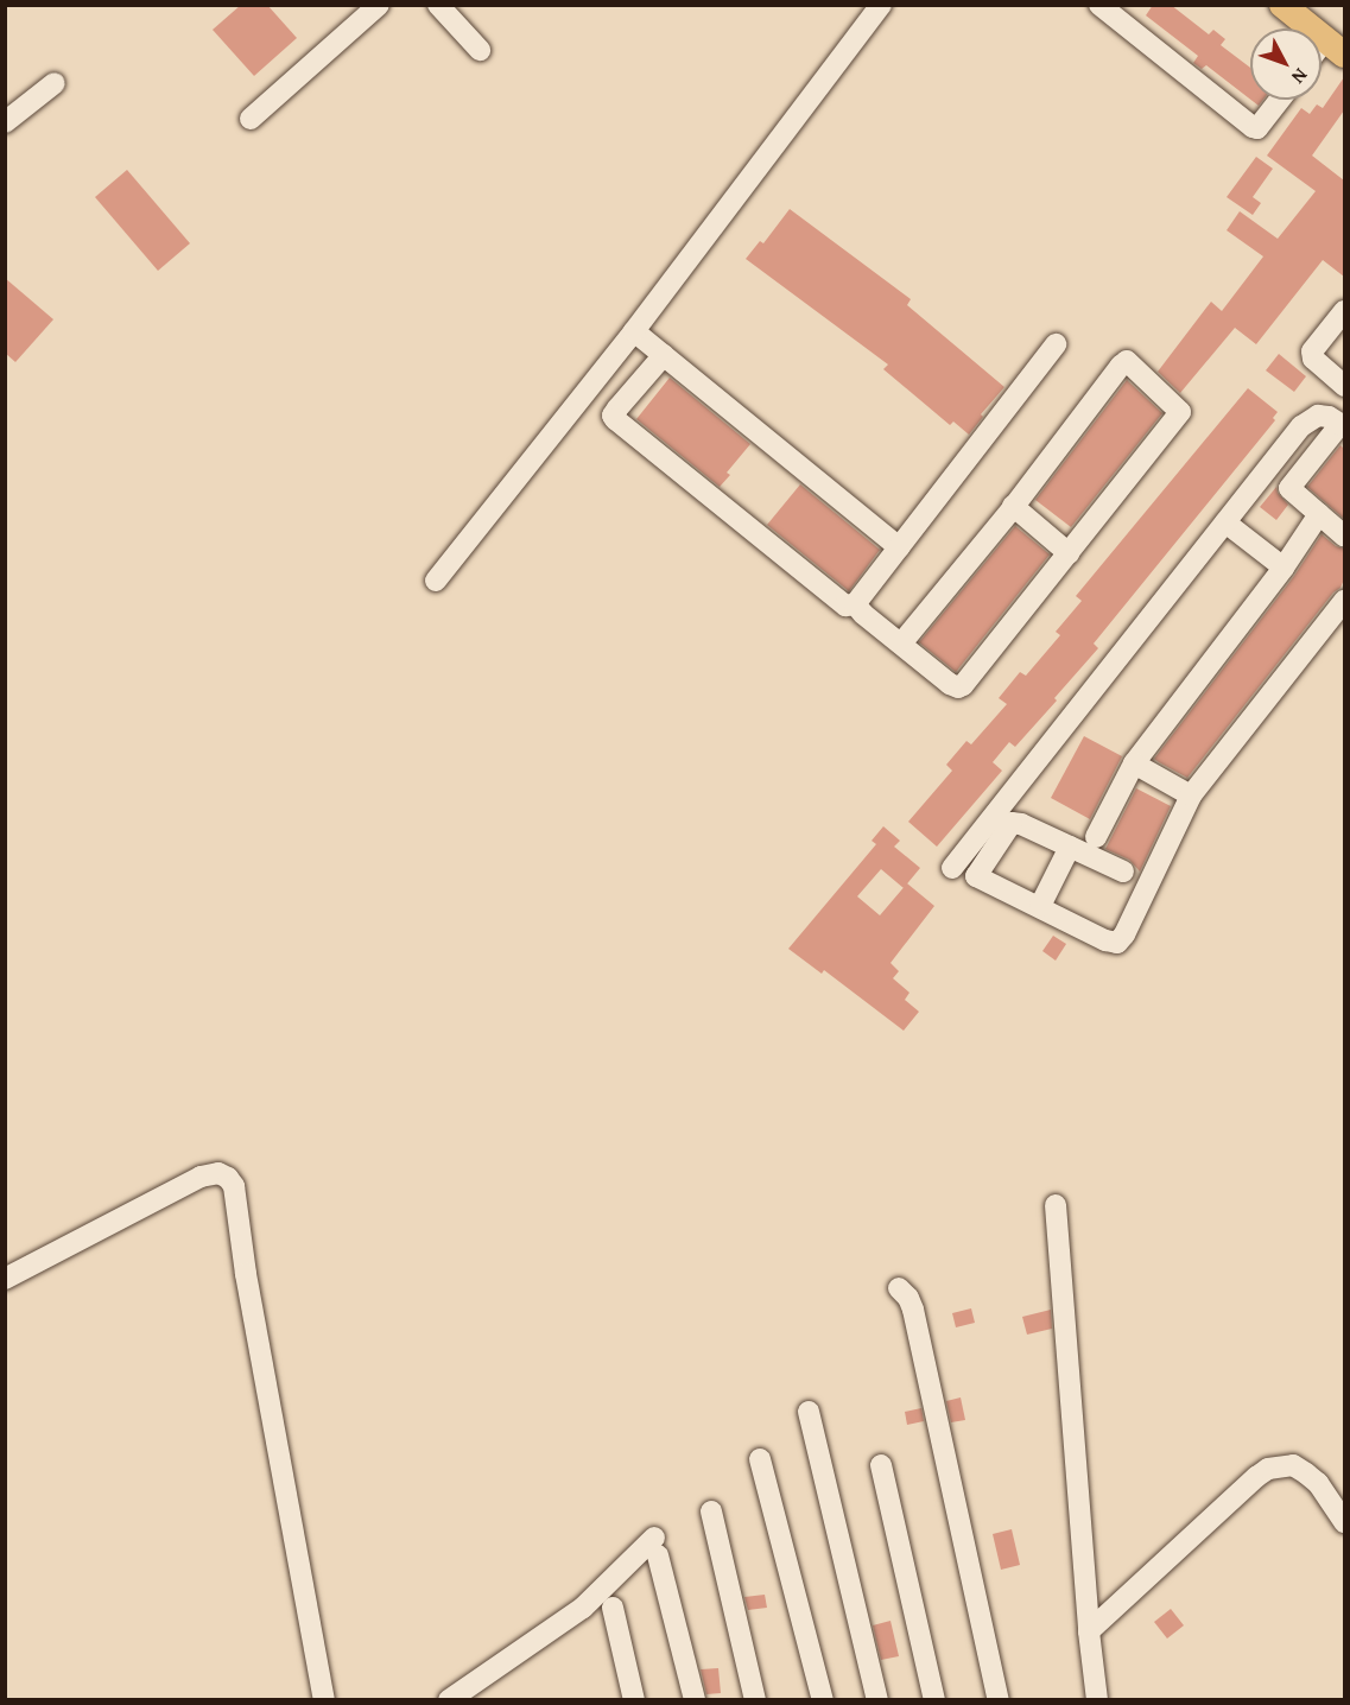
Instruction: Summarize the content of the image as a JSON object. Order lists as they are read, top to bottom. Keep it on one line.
{"north":"bottom right"}
